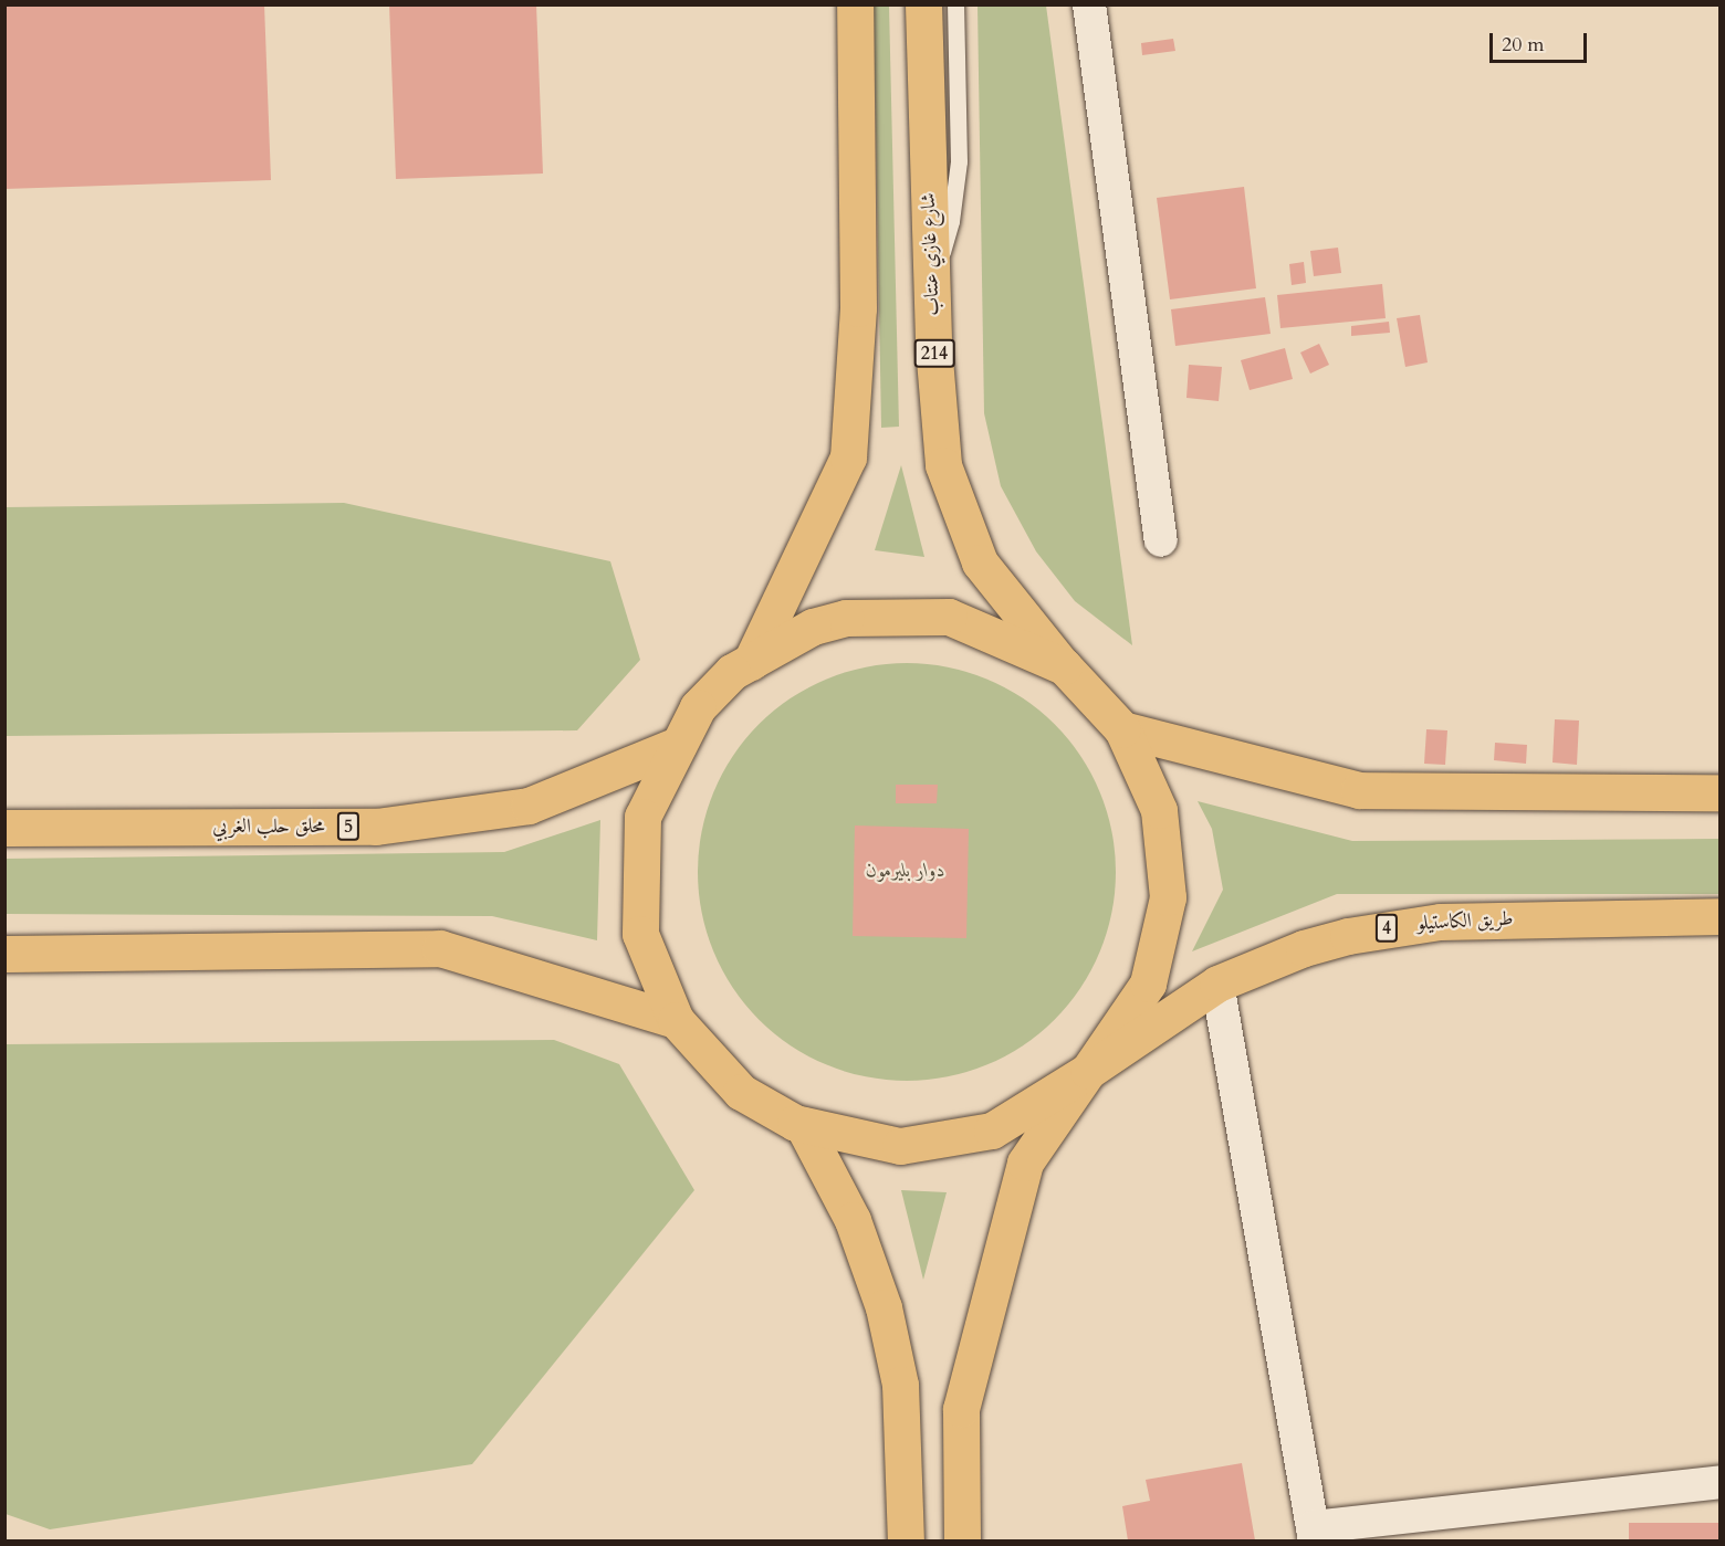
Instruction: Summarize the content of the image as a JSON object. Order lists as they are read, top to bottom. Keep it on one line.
{"streets":{"main road":["شارع غازي عنتاب","214","محلق حلب الغربي","5","طريق الكاستيلو","4"]},"parks":["دوار بليرمون"],"scale_bar":"20 m"}
